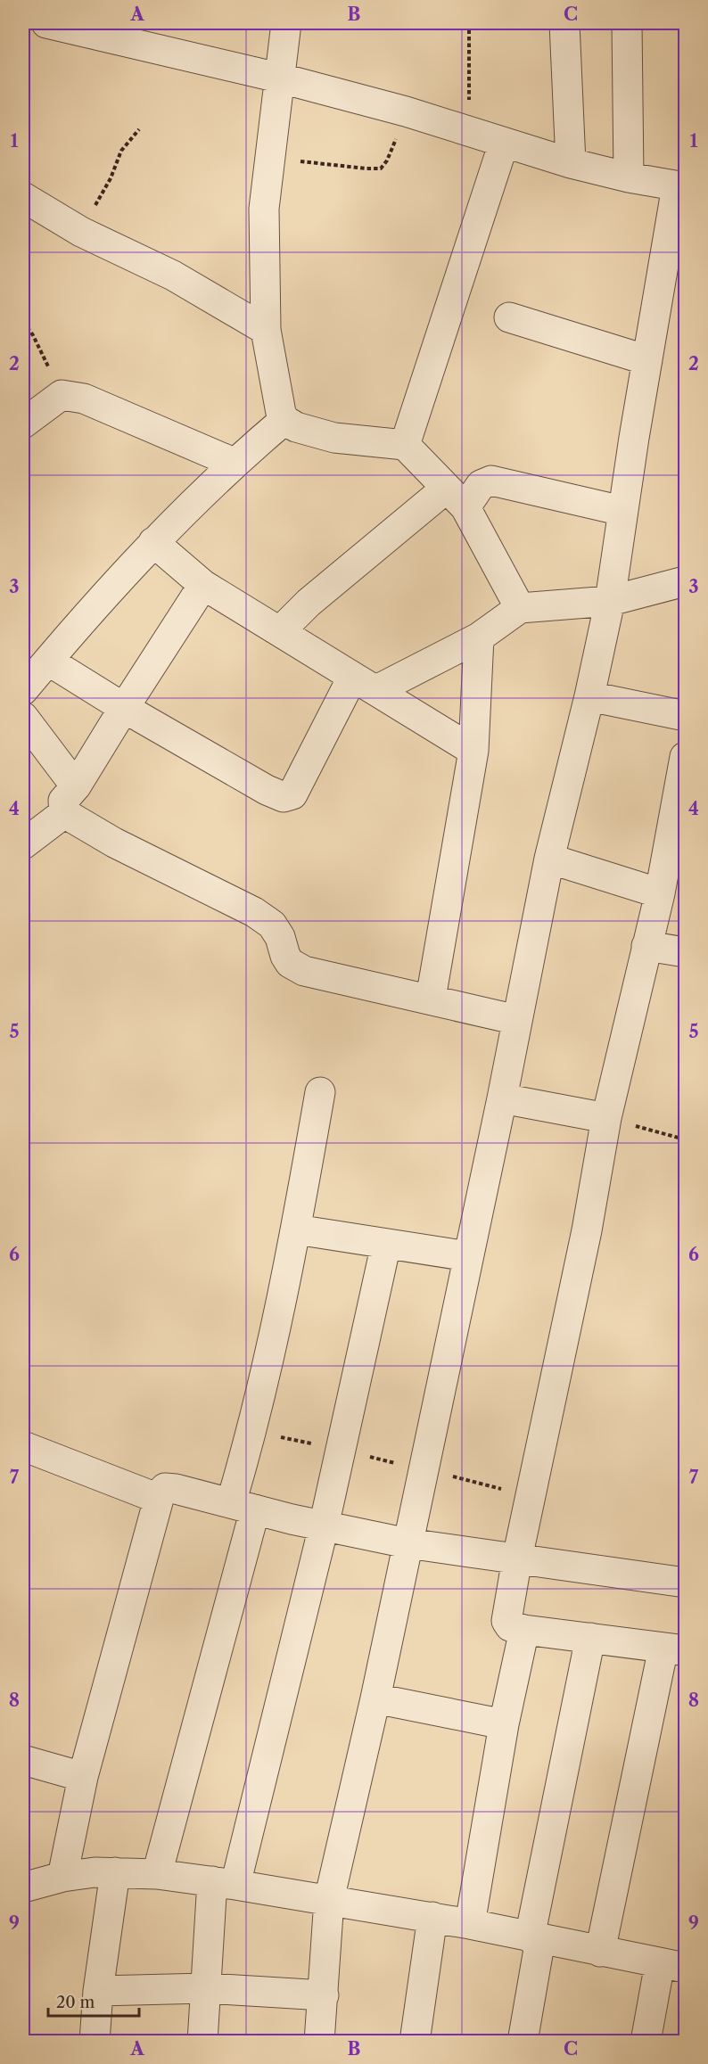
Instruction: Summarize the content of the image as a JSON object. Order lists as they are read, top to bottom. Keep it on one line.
{"scale_bar":"20 m","grid":{"columns":["A","B","C"],"rows":["1","2","3","4","5","6","7","8","9"]}}
